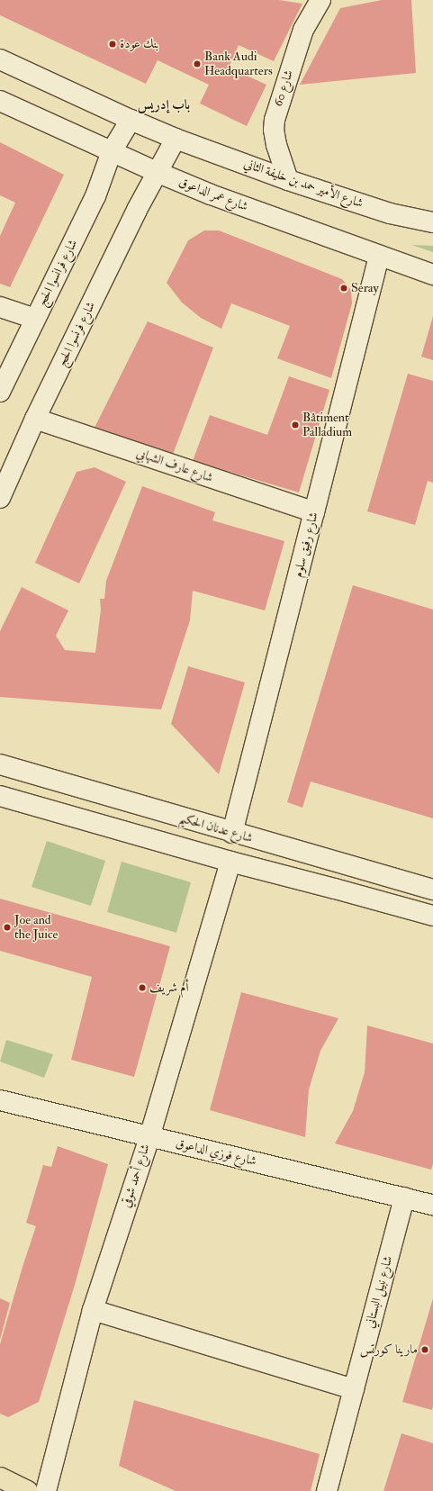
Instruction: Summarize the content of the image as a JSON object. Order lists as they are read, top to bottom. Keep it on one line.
{"streets":{"street":["شارع 60","شارع الأمير حمد بن خليفة الثاني","شارع عمر الداعوق","شارع فرانسوا الحج","شارع فرنسوا الحج","شارع عارف الشهابي","شارع رفيق سلوم","شارع عدنان الحكيم","شارع فوزي الداعوق","شارع أحمد شوقي","شارع نبيل البستاني"]},"crossings":[["شارع 60","شارع الأمير حمد بن خليفة الثاني"],["شارع الأمير حمد بن خليفة الثاني","شارع فرنسوا الحج"],["شارع عمر الداعوق","شارع فرانسوا الحج"],["شارع عمر الداعوق","شارع فرنسوا الحج"],["شارع عمر الداعوق","شارع رفيق سلوم"],["شارع فرنسوا الحج","شارع عارف الشهابي"],["شارع عارف الشهابي","شارع رفيق سلوم"],["شارع رفيق سلوم","شارع عدنان الحكيم"],["شارع فوزي الداعوق","شارع أحمد شوقي"],["شارع فوزي الداعوق","شارع نبيل البستاني"]],"districts":["باب إدريس"],"places":["بنك عودة","Bank Audi Headquarters","Seray","Bâtiment Palladium","Joe and the Juice","أم شريف","مارينا كورتس"]}
